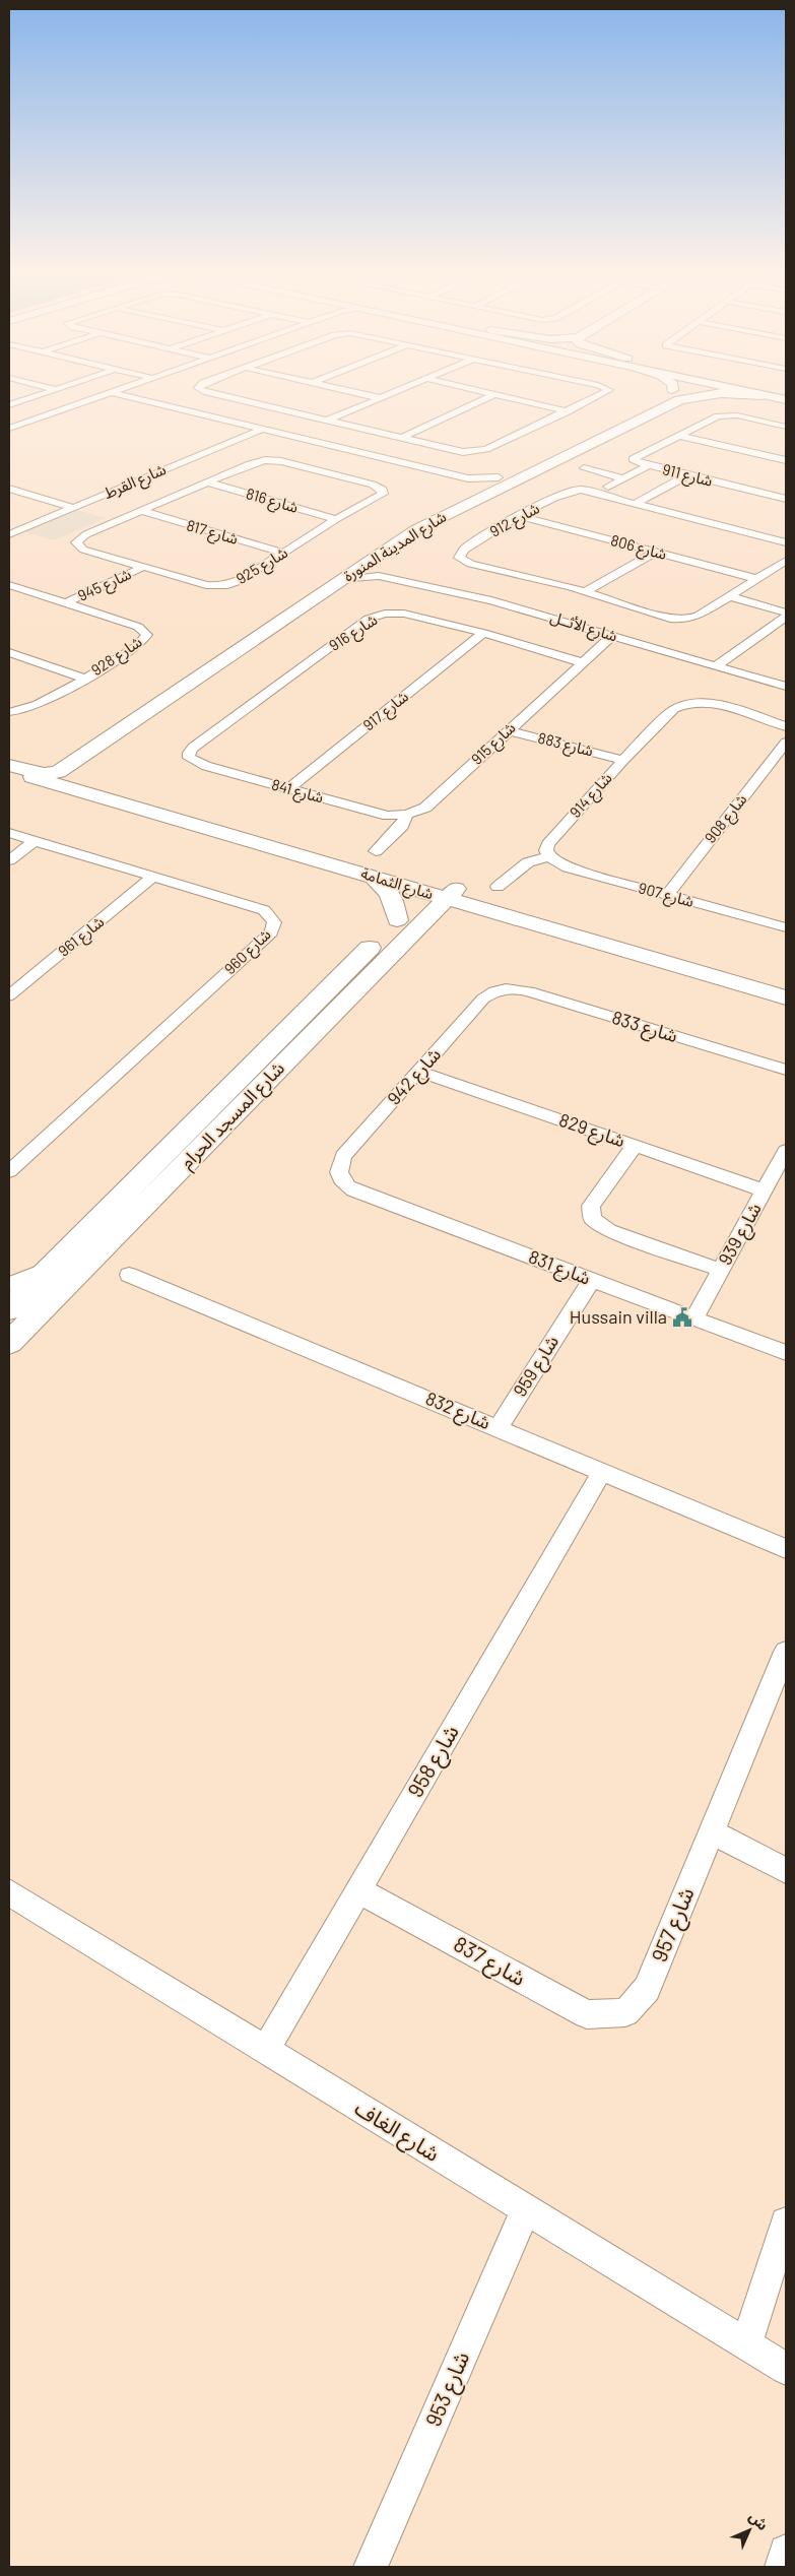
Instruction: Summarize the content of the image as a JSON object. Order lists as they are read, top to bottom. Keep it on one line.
{"streets":{"street":["شارع 911","شارع القرط","شارع 816","شارع 912","شارع 817","شارع المدينة المنورة","شارع 806","شارع 925","شارع 945","شارع الأثــل","شارع 916","شارع 928","شارع 917","شارع 915","شارع 883","شارع 841","شارع 914","شارع 908","شارع الثمامة","شارع 907","شارع 961","شارع 960","شارع 833","شارع 942","شارع المسجد الحرام","شارع 829","شارع 939","شارع 831","شارع 959","شارع 832","شارع 958","شارع 957","شارع 837","شارع الغاف","شارع 953"]},"crossings":[["شارع 816","شارع 925"],["شارع 912","شارع 806"],["شارع 817","شارع 925"],["شارع المدينة المنورة","شارع الأثــل"],["شارع المدينة المنورة","شارع الثمامة"],["شارع 925","شارع 945"],["شارع 945","شارع 928"],["شارع الأثــل","شارع 915"],["شارع 916","شارع 917"],["شارع 916","شارع 915"],["شارع 916","شارع 841"],["شارع 917","شارع 841"],["شارع 915","شارع 883"],["شارع 915","شارع 841"],["شارع 883","شارع 914"],["شارع 914","شارع 907"],["شارع 908","شارع 907"],["شارع الثمامة","شارع المسجد الحرام"],["شارع 961","شارع 960"],["شارع 833","شارع 942"],["شارع 942","شارع 829"],["شارع 942","شارع 831"],["شارع 829","شارع 939"],["شارع 939","شارع 831"],["شارع 831","شارع 959"],["شارع 959","شارع 832"],["شارع 832","شارع 958"],["شارع 958","شارع 837"],["شارع 958","شارع الغاف"],["شارع 957","شارع 837"],["شارع الغاف","شارع 953"]],"places":{"public building":["Hussain villa"]},"north":"top right"}
